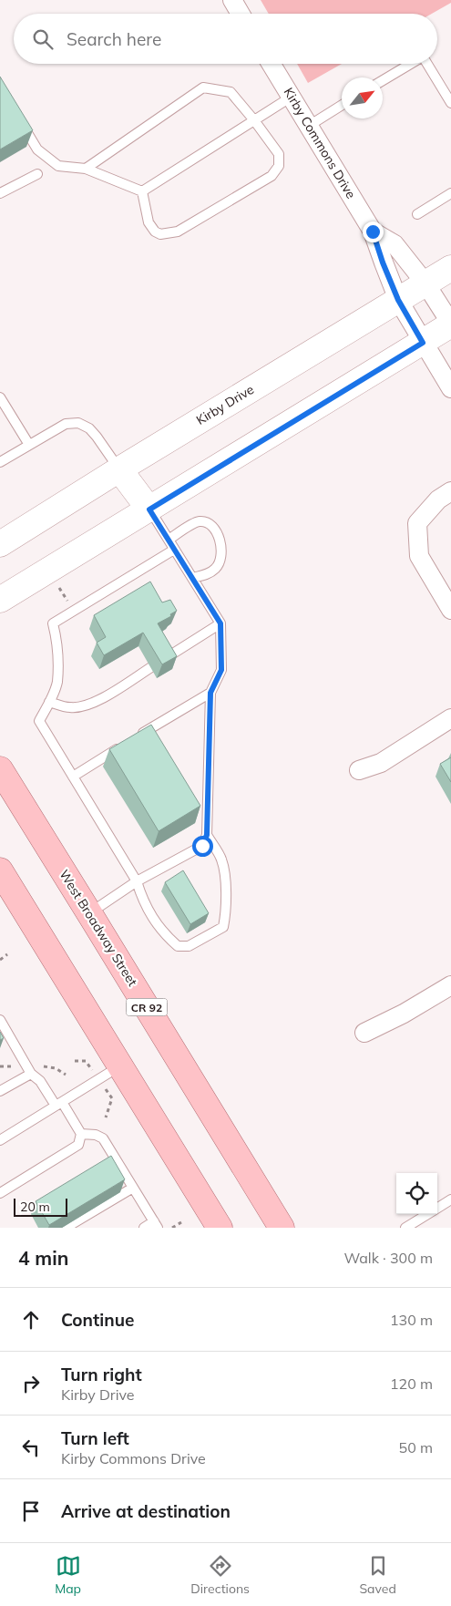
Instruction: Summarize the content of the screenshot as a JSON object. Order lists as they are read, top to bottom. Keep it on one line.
{"streets":{"main road":["Kirby Drive","West Broadway Street","CR 92"],"street":["Kirby Commons Drive"]},"crossings":[["Kirby Commons Drive","Kirby Drive"]],"scale_bar":"20 m","north":"top right","page":{"search":"Search here","scale":"20 m","heading":["4 min","Walk · 300 m"],"list":[["Continue","130 m"],["Turn right","Kirby Drive","120 m"],["Turn left","Kirby Commons Drive","50 m"],"Arrive at destination"],"nav":["Map","Directions","Saved"]}}
